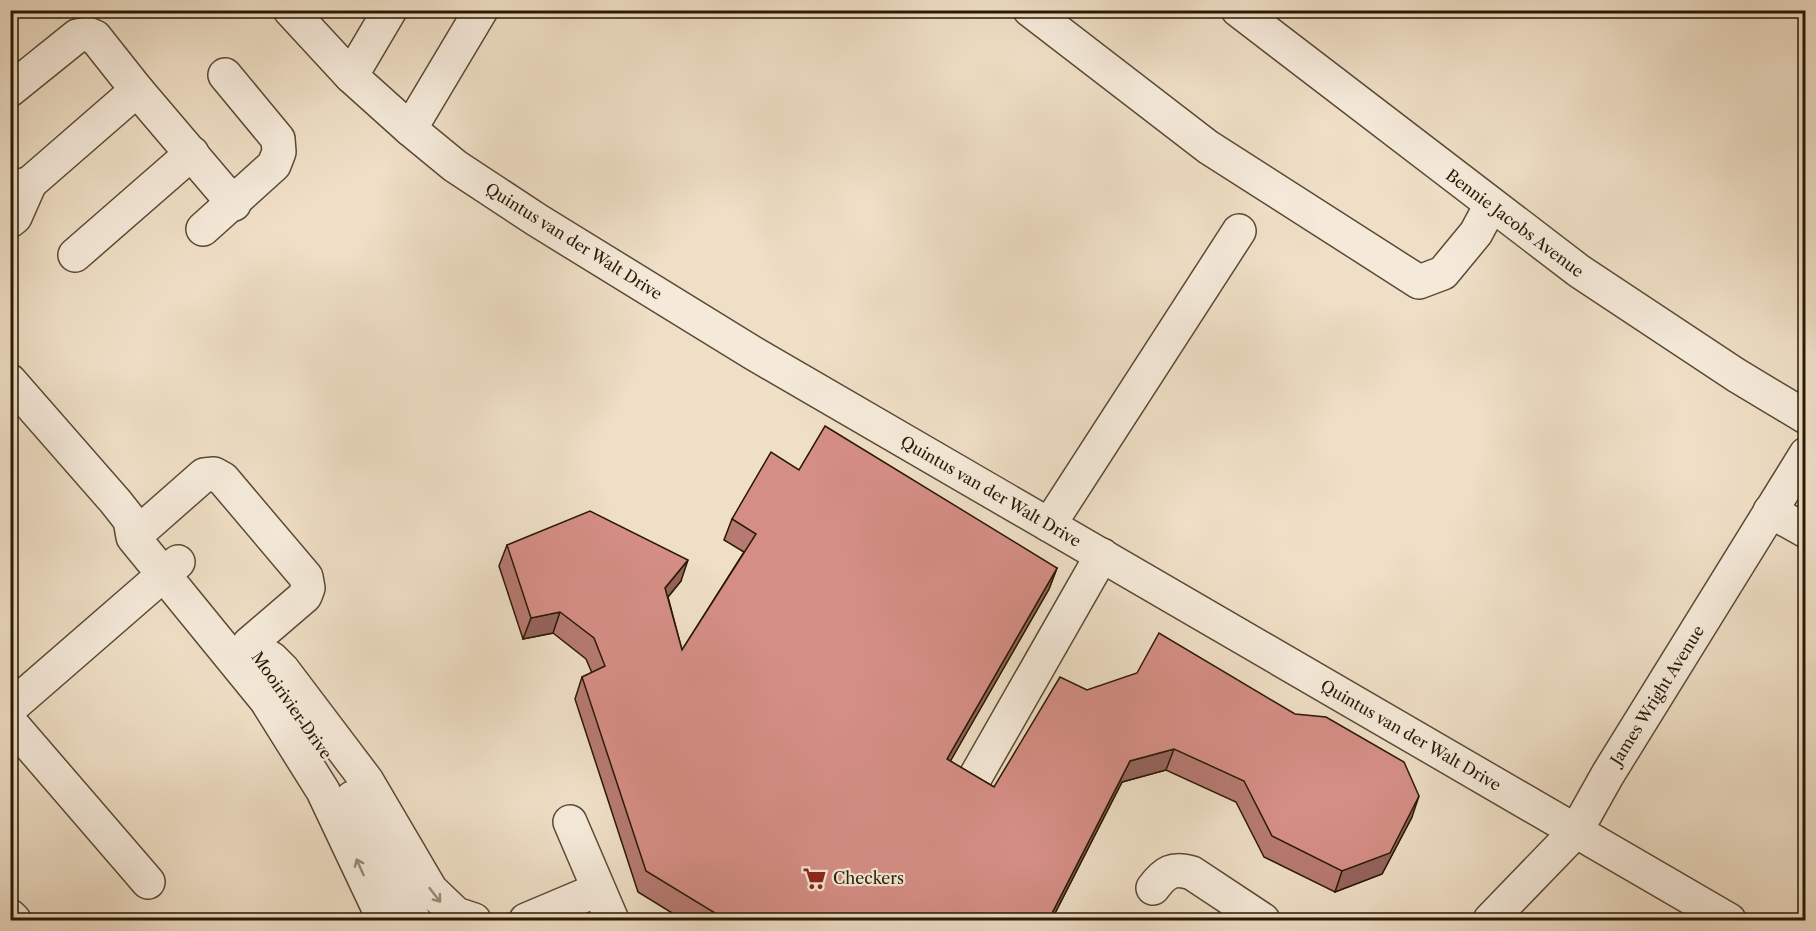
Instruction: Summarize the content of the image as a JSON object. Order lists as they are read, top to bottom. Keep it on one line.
{"streets":{"street":["Bennie Jacobs Avenue","Quintus van der Walt Drive","James Wright Avenue","Mooirivier Drive"]},"crossings":[["Quintus van der Walt Drive","James Wright Avenue"]],"places":{"supermarket":["Checkers"]}}
